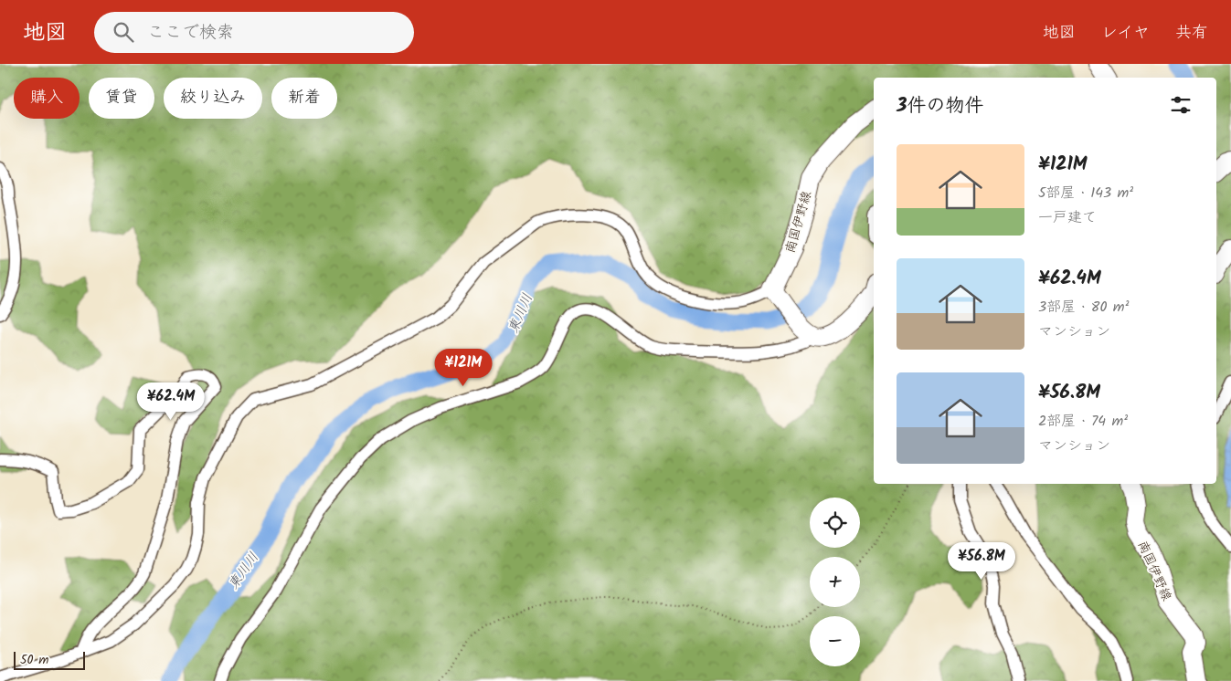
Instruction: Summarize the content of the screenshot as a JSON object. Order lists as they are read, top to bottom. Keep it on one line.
{"streets":{"main road":["南国伊野線"]},"water":["東川川"],"scale_bar":"50 m","page":{"header":"地図","search":"ここで検索","nav":["地図","レイヤ","共有"],"chip":["購入","賃貸","絞り込み","新着"],"heading":"3件の物件","list":[{"name":"¥121M","note":"5部屋 · 143 m² · 一戸建て"},{"name":"¥62.4M","note":"3部屋 · 80 m² · マンション"},{"name":"¥56.8M","note":"2部屋 · 74 m² · マンション"}],"price":["¥121M","¥62.4M","¥56.8M"],"map_buttons":["+","−"],"scale":"50 m"}}
